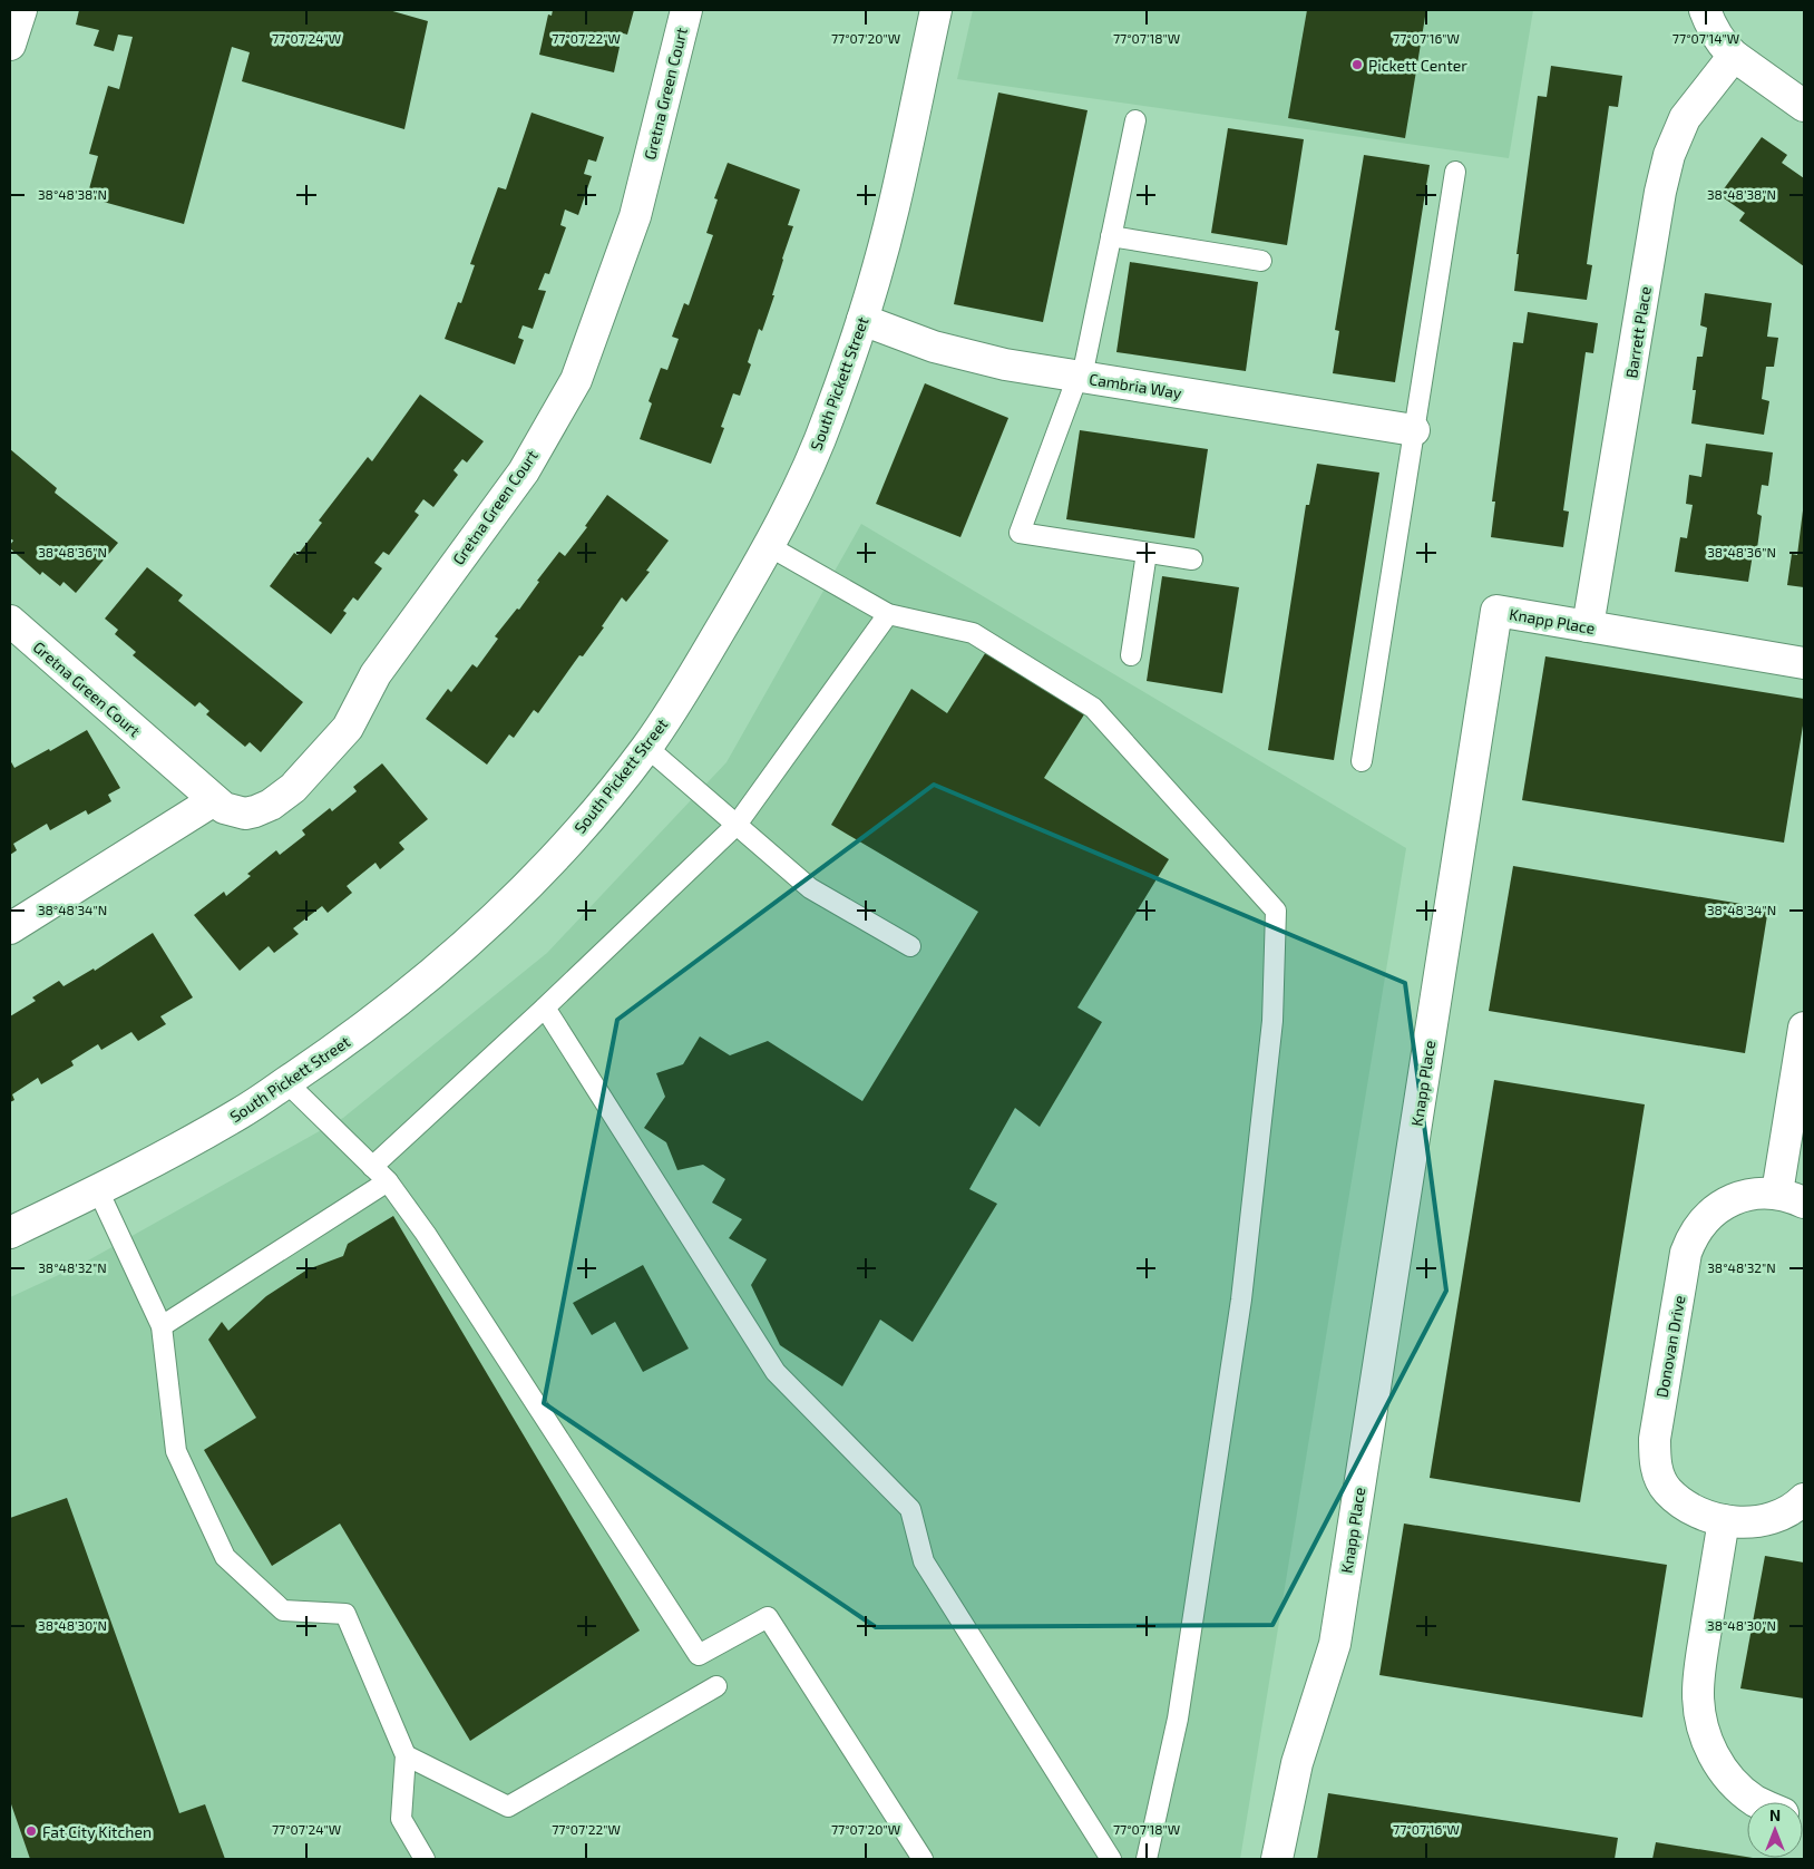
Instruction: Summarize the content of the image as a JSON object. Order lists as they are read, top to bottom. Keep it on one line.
{"streets":{"street":["Gretna Green Court","Barrett Place","South Pickett Street","Cambria Way","Knapp Place","Donovan Drive"]},"crossings":[["Barrett Place","Knapp Place"],["South Pickett Street","Cambria Way"]],"places":["Pickett Center","Fat City Kitchen"],"north":"top","coordinates":["77°07'24\"W","77°07'22\"W","77°07'20\"W","77°07'18\"W","77°07'16\"W","77°07'14\"W","38°48'38\"N","38°48'36\"N","38°48'34\"N","38°48'32\"N","38°48'30\"N"]}
